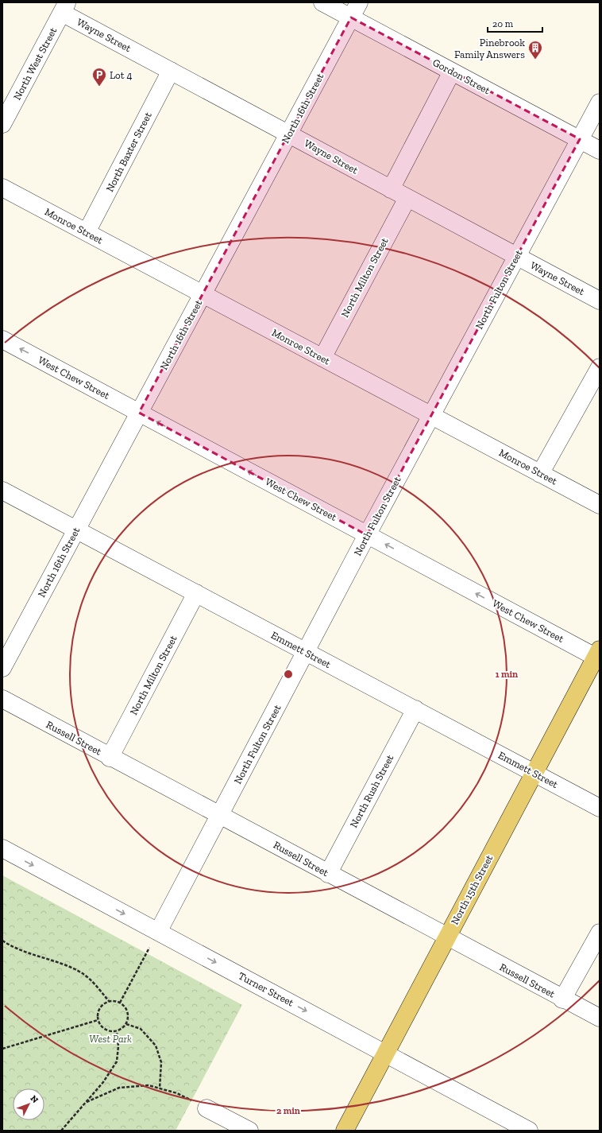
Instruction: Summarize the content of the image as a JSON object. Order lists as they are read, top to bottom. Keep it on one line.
{"streets":{"main road":["North 15th Street"],"street":["Wayne Street","North West Street","Gordon Street","North 16th Street","North Baxter Street","Monroe Street","North Milton Street","North Fulton Street","West Chew Street","Emmett Street","Russell Street","North Rush Street","Turner Street"]},"crossings":[["Wayne Street","North West Street"],["Wayne Street","North 16th Street"],["Wayne Street","North Baxter Street"],["Wayne Street","North Milton Street"],["Wayne Street","North Fulton Street"],["Gordon Street","North 16th Street"],["Gordon Street","North Fulton Street"],["North 16th Street","Monroe Street"],["North 16th Street","West Chew Street"],["North 16th Street","Emmett Street"],["North Baxter Street","Monroe Street"],["Monroe Street","North Milton Street"],["Monroe Street","North Fulton Street"],["North Milton Street","Emmett Street"],["North Milton Street","Russell Street"],["North Fulton Street","West Chew Street"],["North Fulton Street","Emmett Street"],["North Fulton Street","Russell Street"],["North Fulton Street","Turner Street"],["West Chew Street","North 15th Street"],["Emmett Street","North Rush Street"],["Emmett Street","North 15th Street"],["Russell Street","North Rush Street"],["Russell Street","North 15th Street"],["North 15th Street","Turner Street"]],"one_way":["West Chew Street","Turner Street"],"parks":["West Park"],"places":{"building":["Pinebrook Family Answers"],"parking":["Lot 4"]},"scale_bar":"20 m","north":"top right","rings":["1 min","2 min"]}
